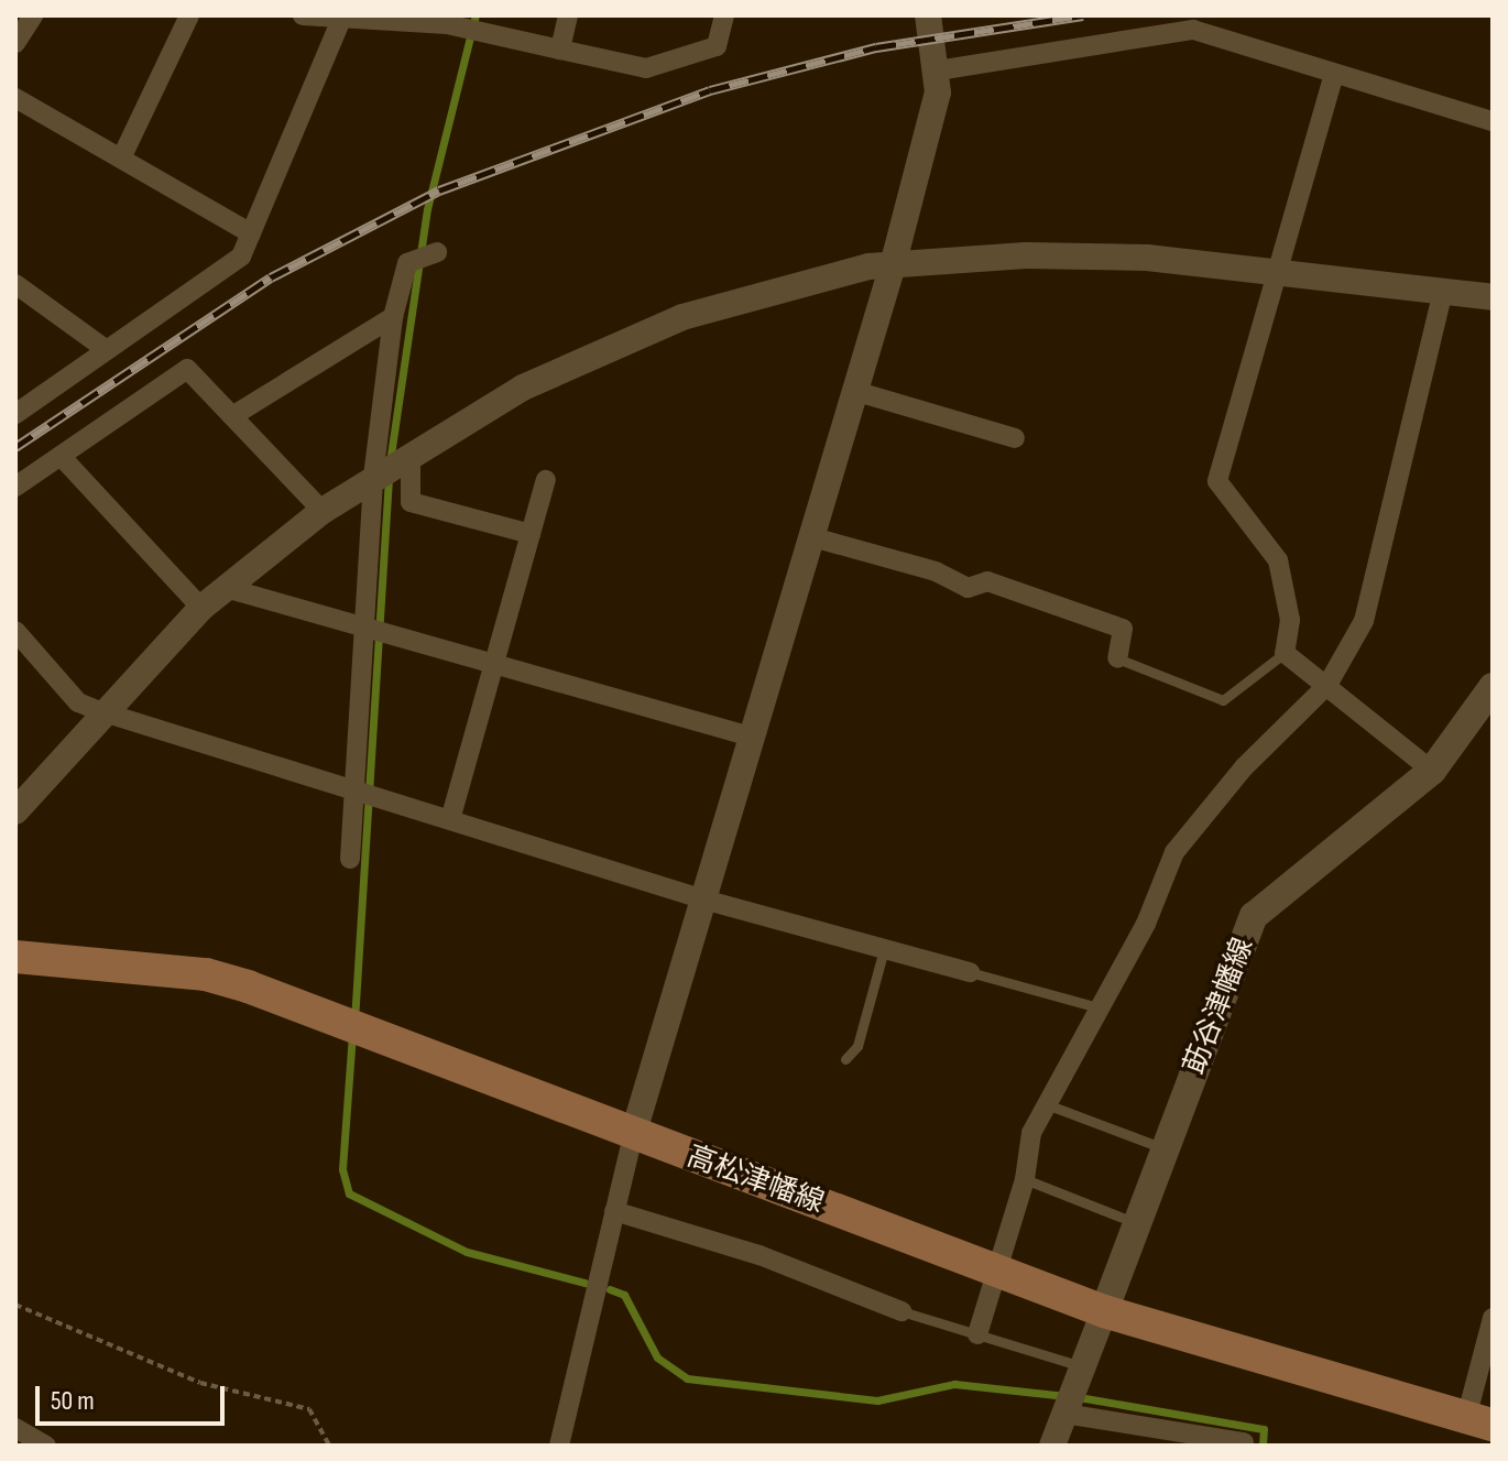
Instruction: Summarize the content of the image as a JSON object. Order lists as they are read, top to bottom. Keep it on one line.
{"streets":{"main road":["莇谷津幡線","高松津幡線"]},"crossings":[["莇谷津幡線","高松津幡線"]],"scale_bar":"50 m"}
